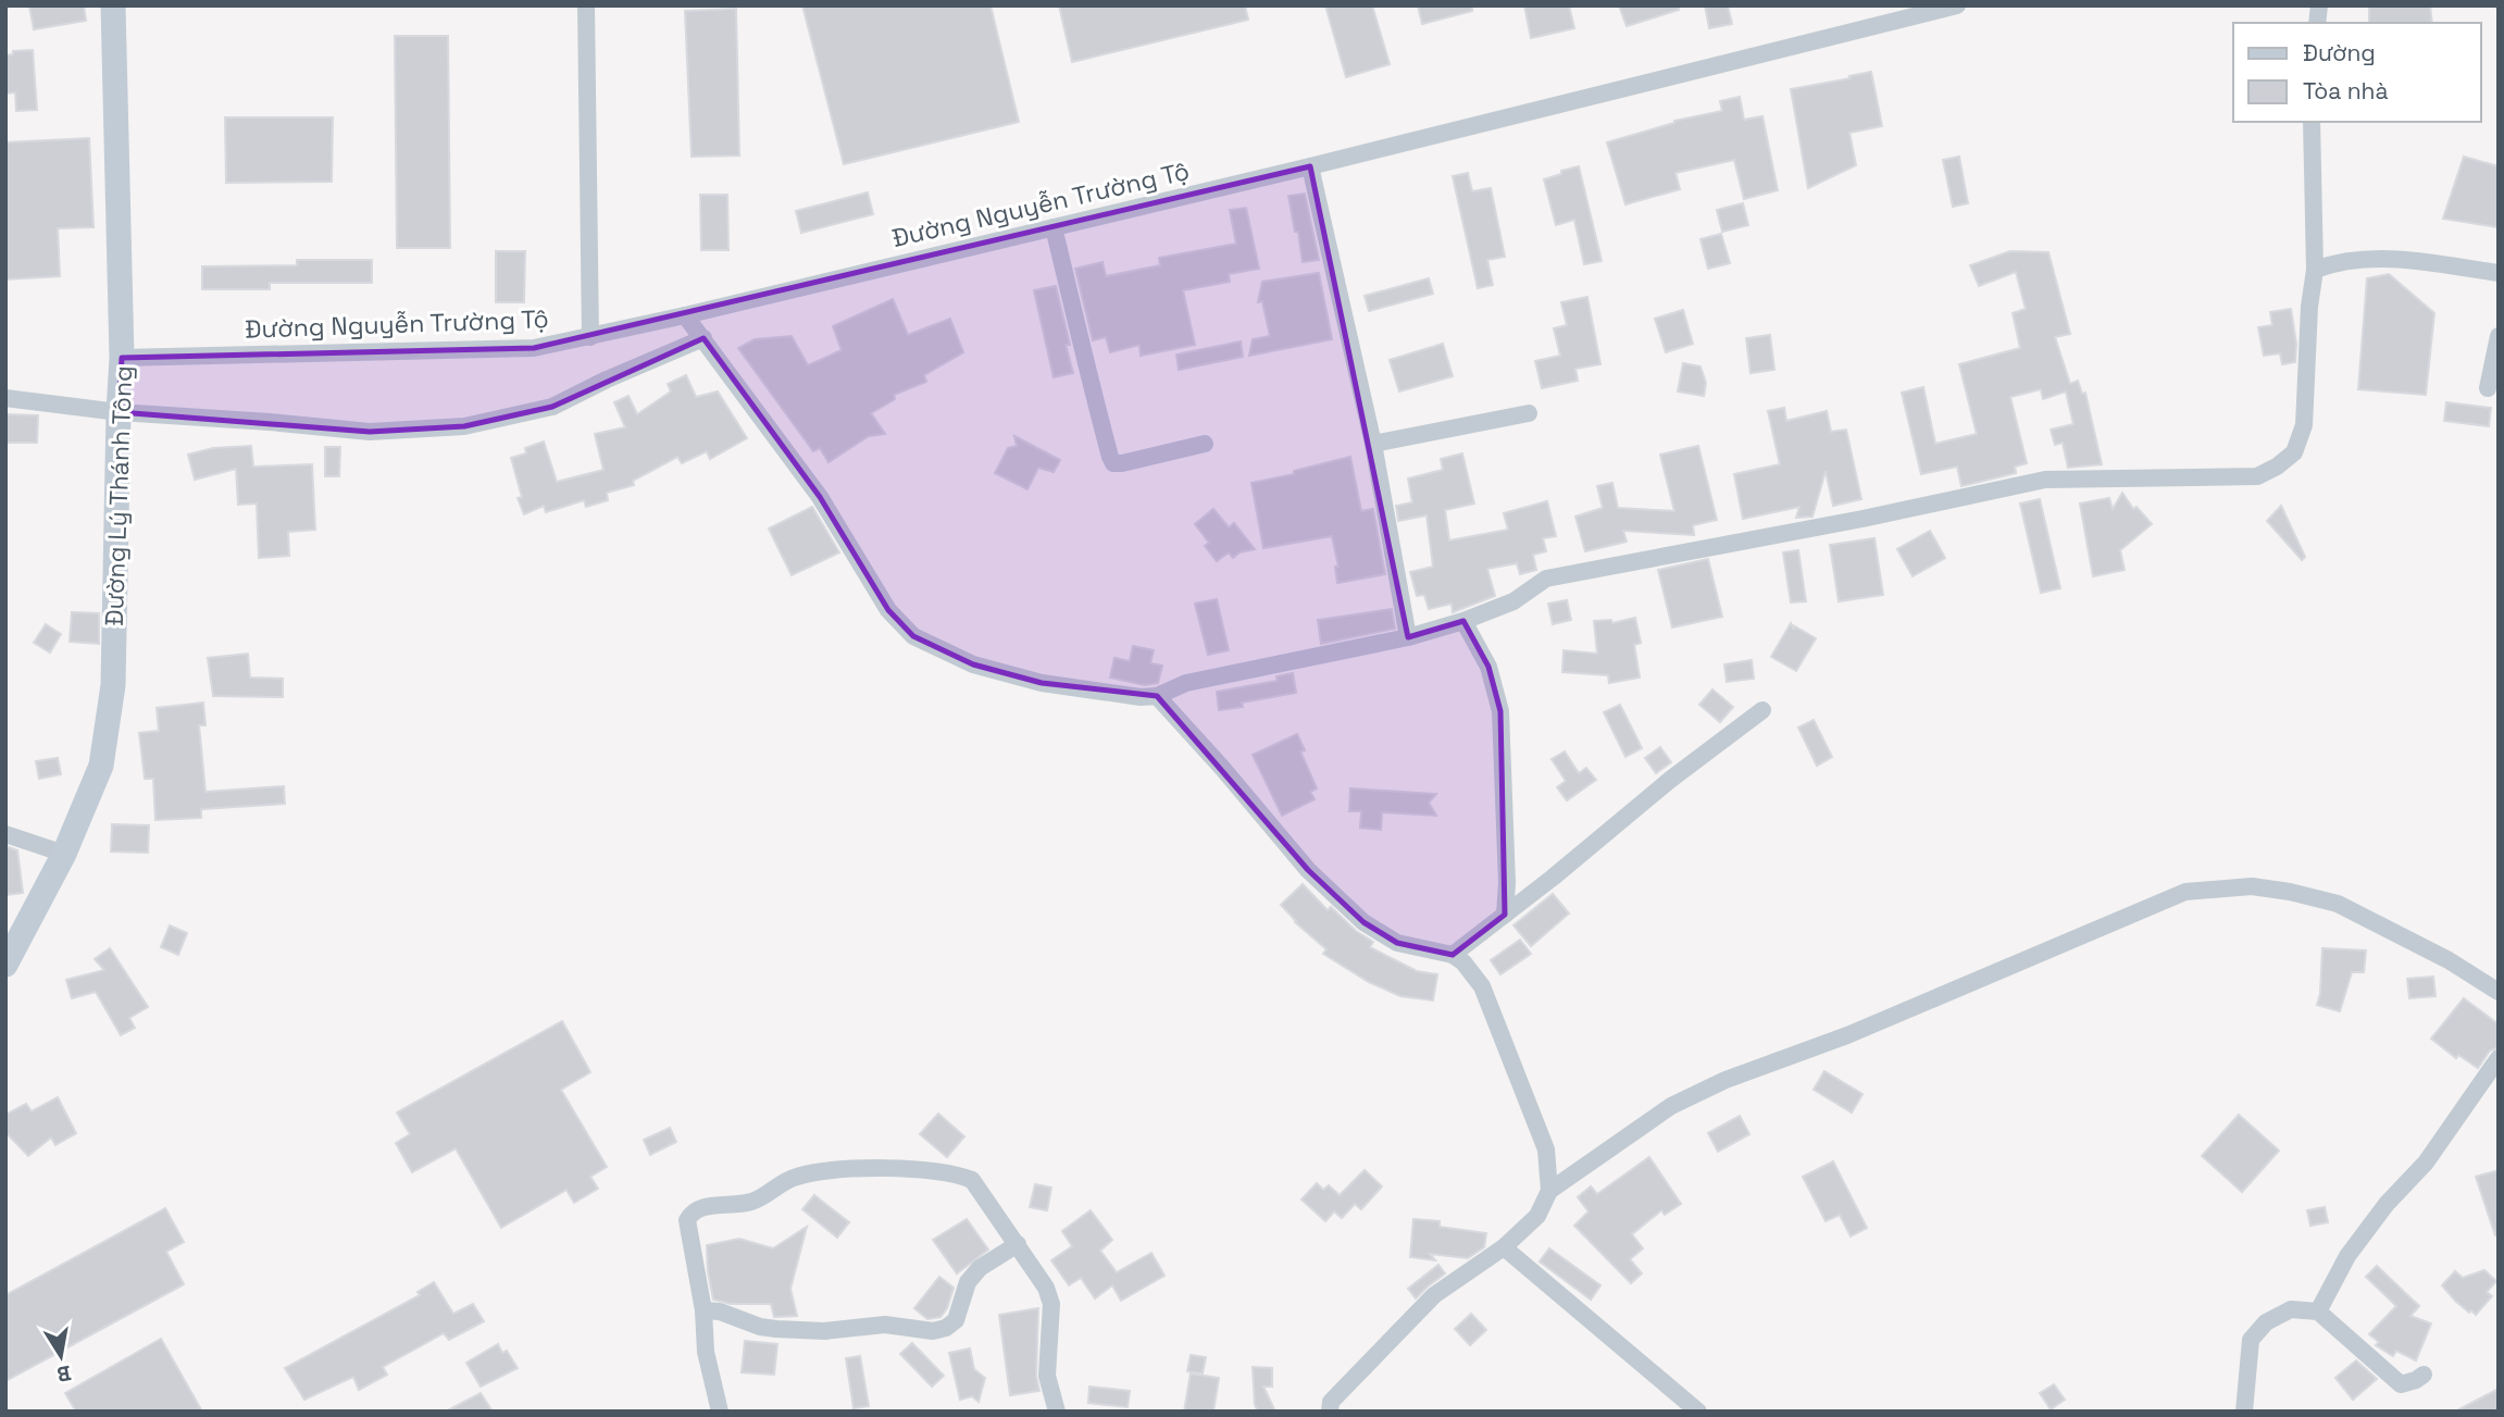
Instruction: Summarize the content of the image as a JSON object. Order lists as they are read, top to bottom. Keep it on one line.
{"streets":{"street":["Đường Nguyễn Trường Tộ","Đường Lý Thánh Tông"]},"crossings":[["Đường Nguyễn Trường Tộ","Đường Lý Thánh Tông"]],"legend":["Đường","Tòa nhà"],"north":"bottom"}
